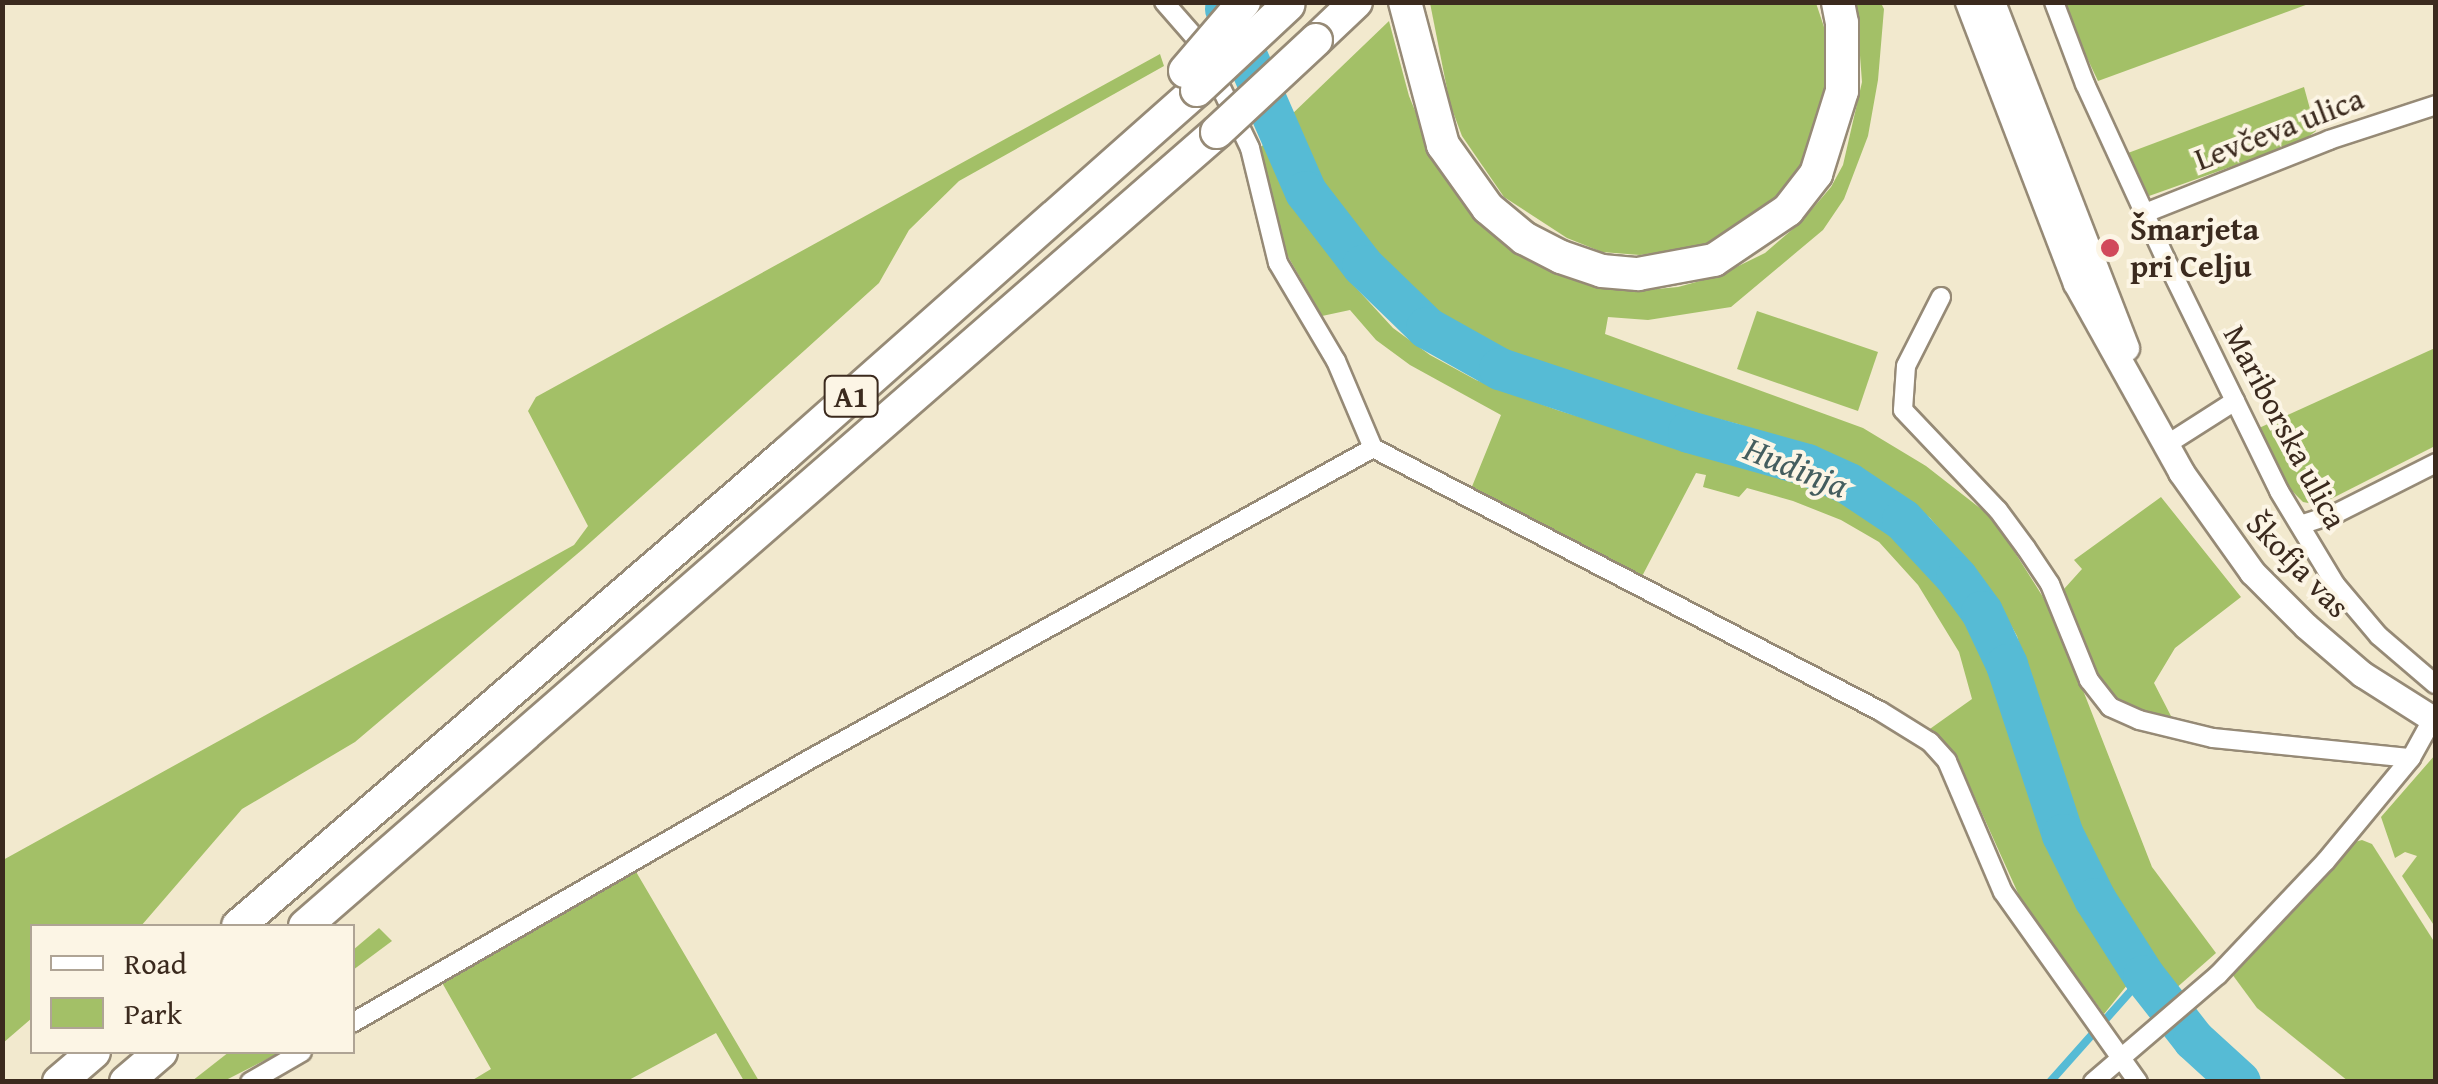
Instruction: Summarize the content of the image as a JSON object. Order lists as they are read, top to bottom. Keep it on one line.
{"streets":{"highway":["A1"],"main road":["Škofja vas"],"street":["Levčeva ulica","Mariborska ulica"]},"crossings":[["Levčeva ulica","Mariborska ulica"]],"water":["Hudinja"],"places":["Šmarjeta pri Celju"],"legend":["Road","Park"]}
